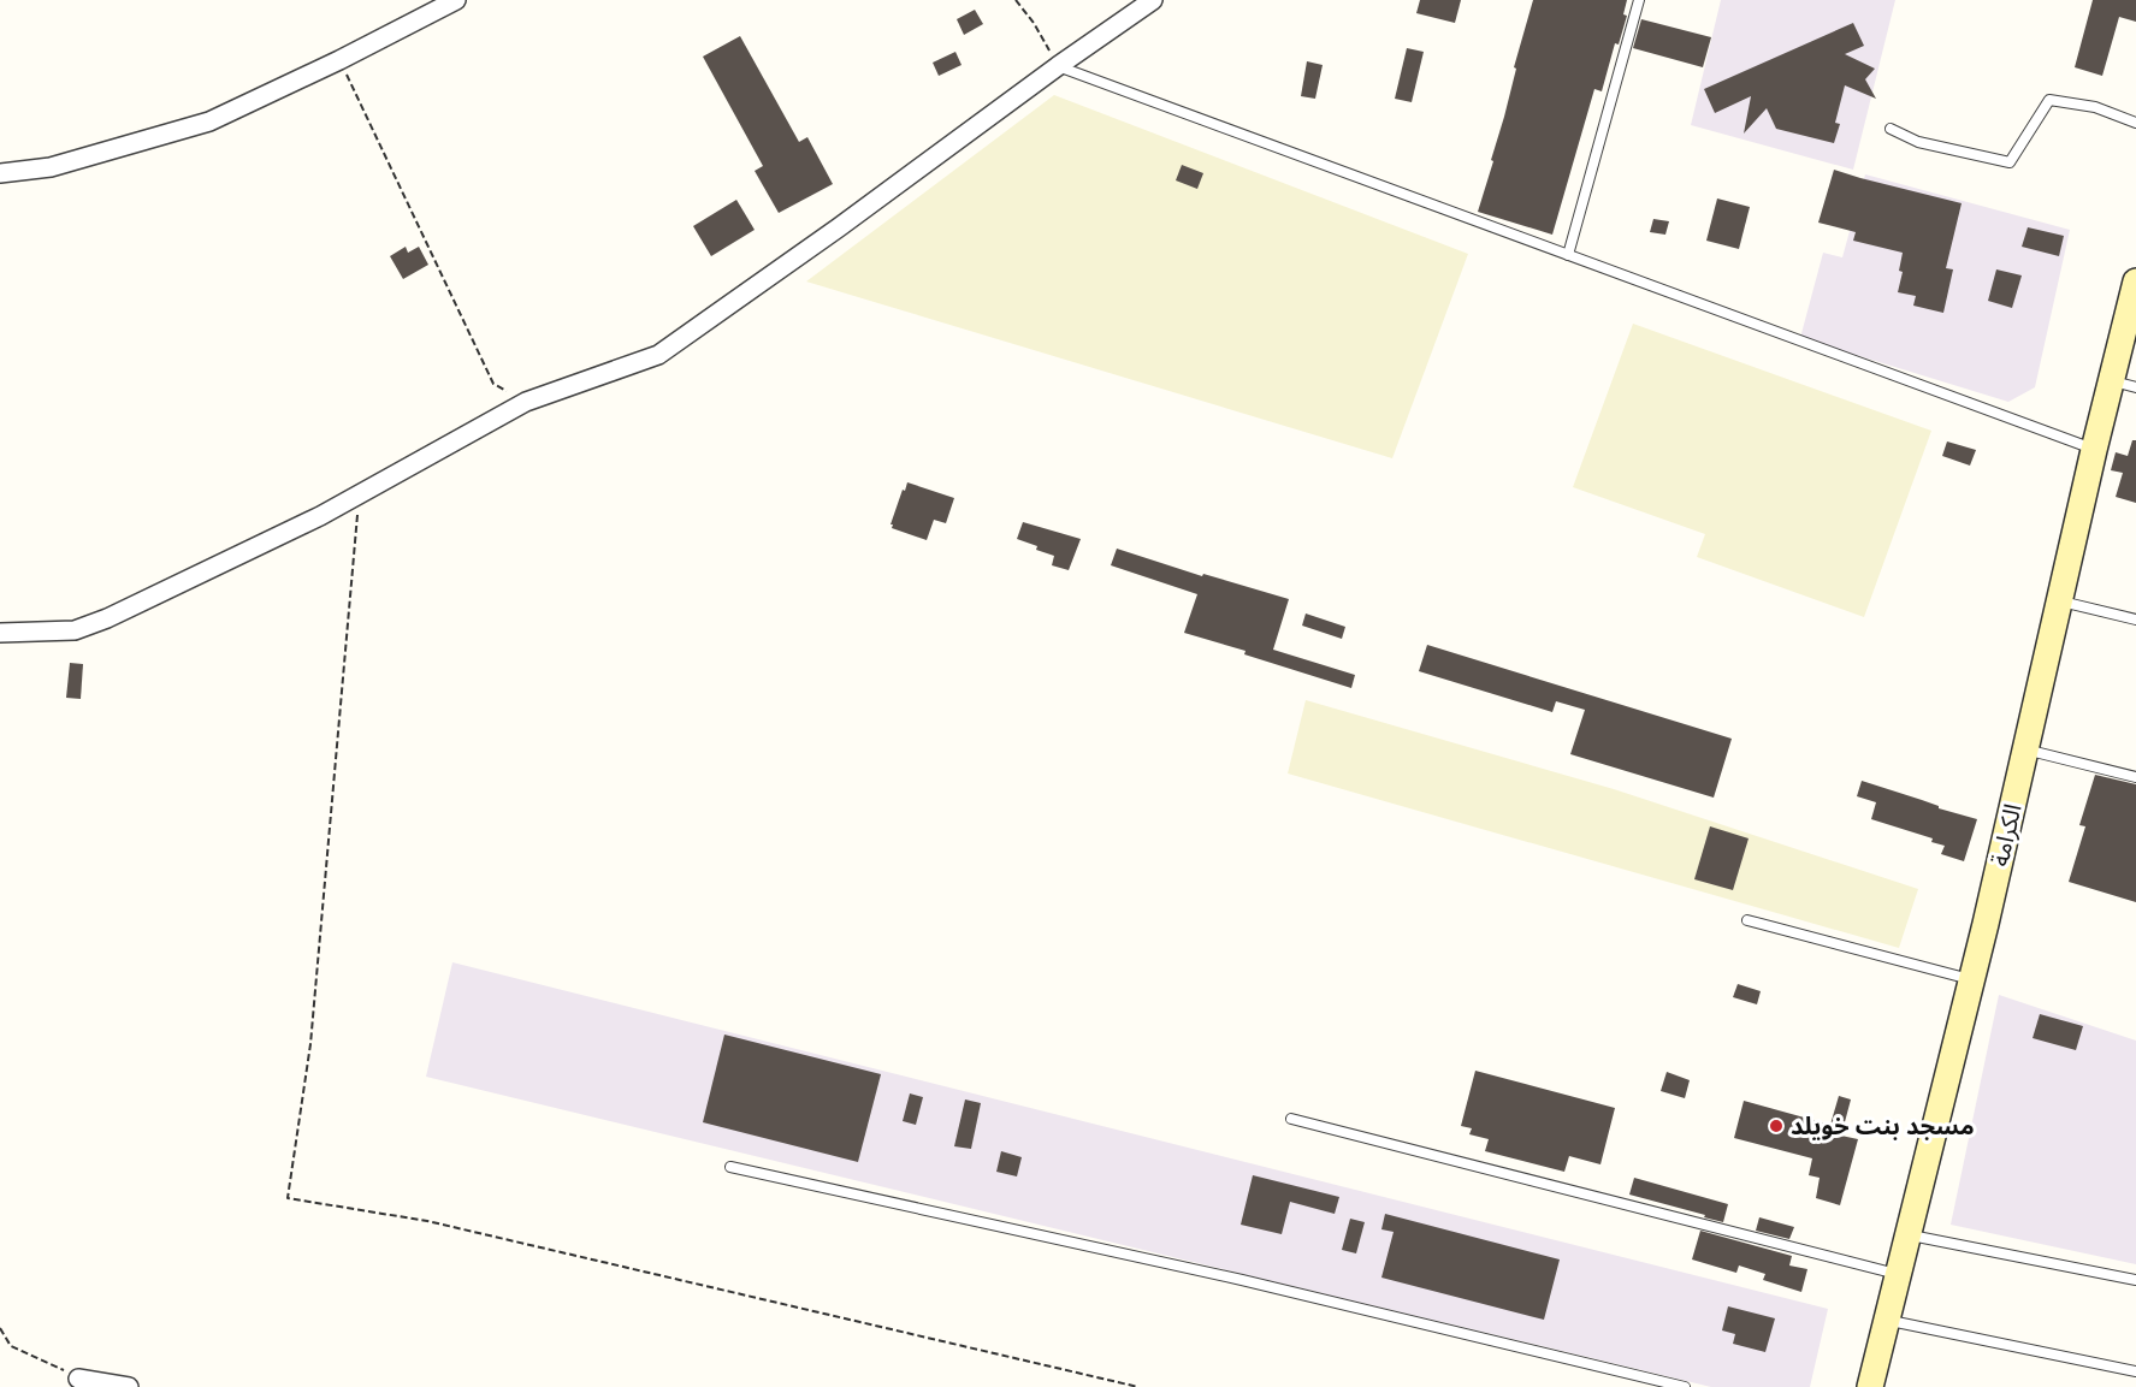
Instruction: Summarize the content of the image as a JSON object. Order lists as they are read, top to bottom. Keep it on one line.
{"streets":{"main road":["الكرامة"]},"places":["مسجد بنت خويلد"]}
